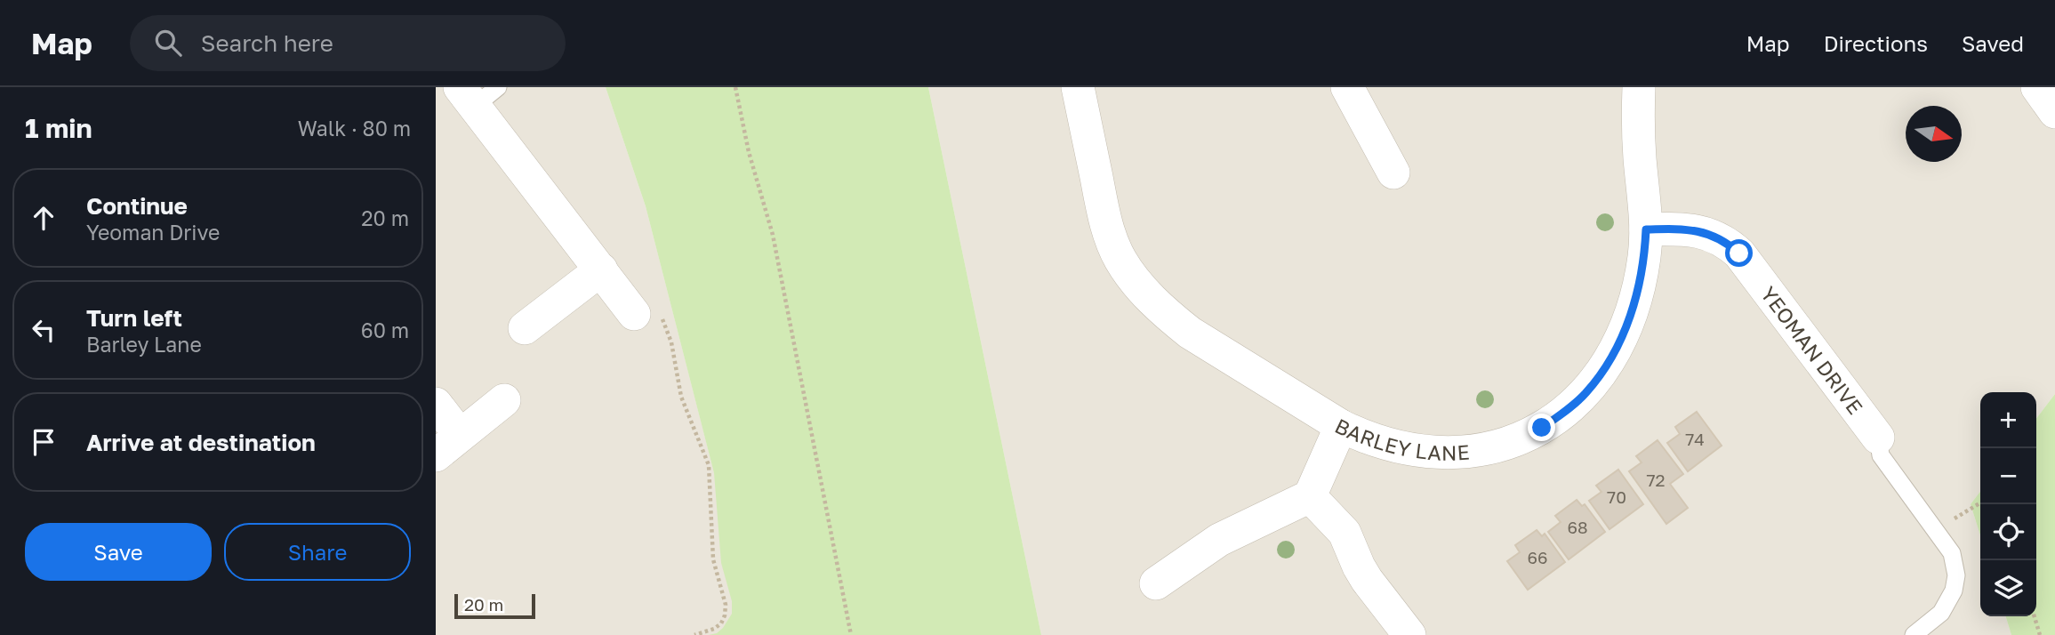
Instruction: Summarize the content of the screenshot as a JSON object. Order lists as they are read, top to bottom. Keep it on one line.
{"streets":{"street":["YEOMAN DRIVE","BARLEY LANE"]},"crossings":[["YEOMAN DRIVE","BARLEY LANE"]],"house_numbers":["74","72","70","68","66"],"scale_bar":"20 m","north":"right","page":{"header":"Map","search":"Search here","nav":["Map","Directions","Saved"],"heading":["1 min","Walk · 80 m"],"list":[["Continue","Yeoman Drive","20 m"],["Turn left","Barley Lane","60 m"],"Arrive at destination"],"map_buttons":["+","−"],"buttons":["Save","Share"],"scale":"20 m"}}
